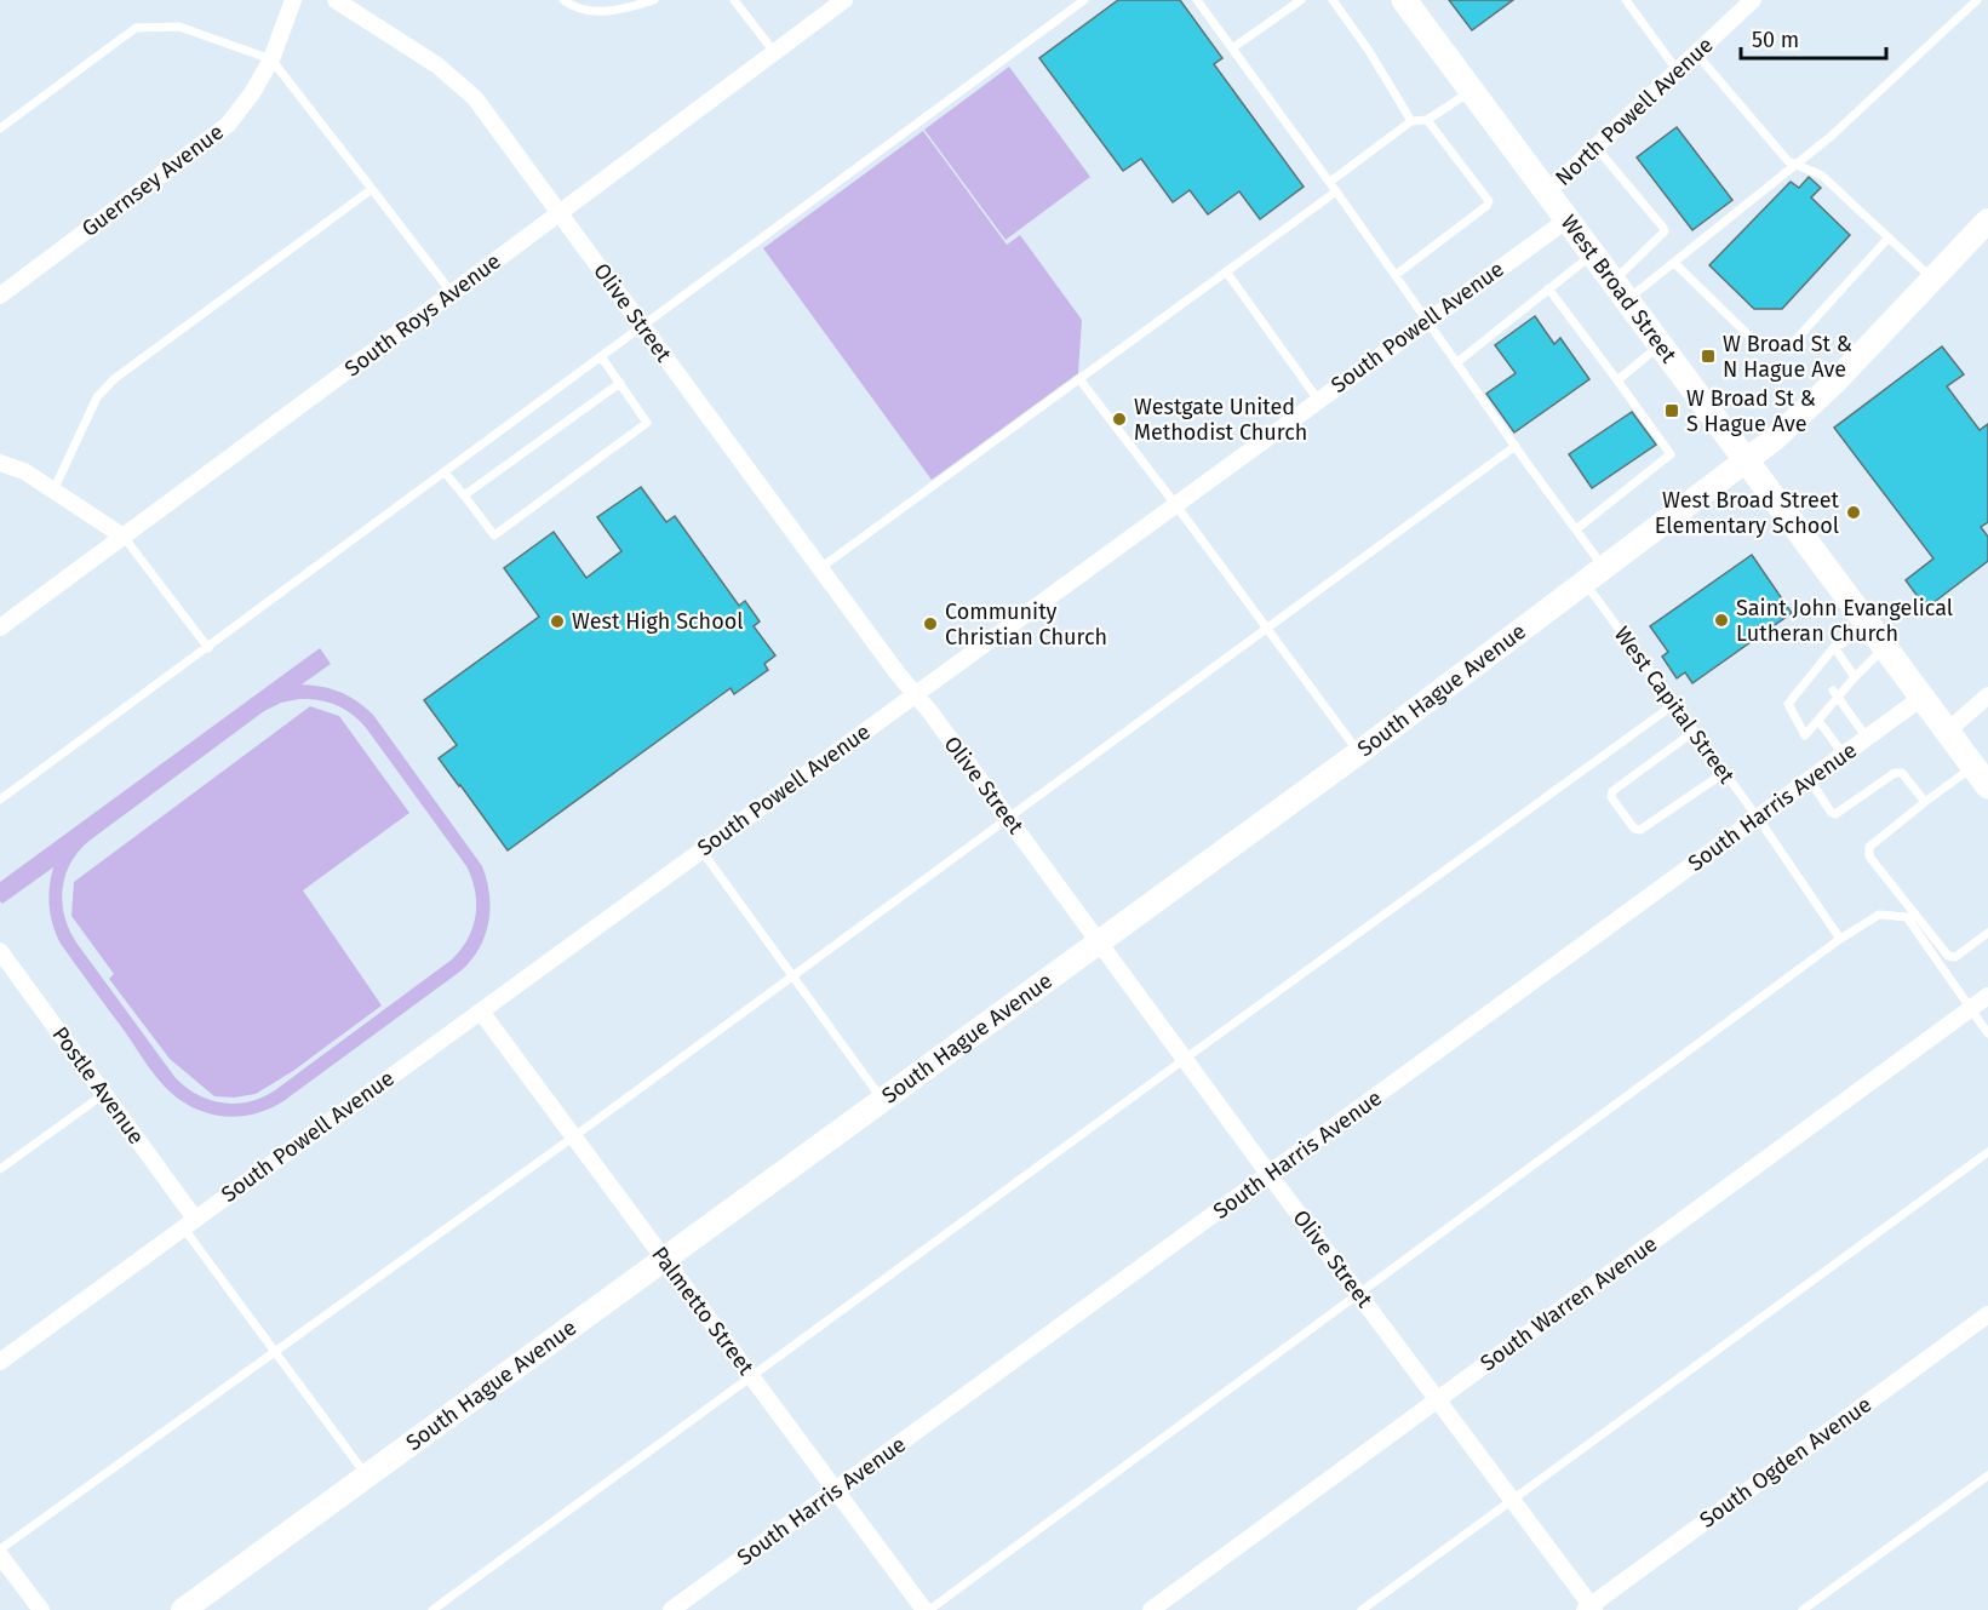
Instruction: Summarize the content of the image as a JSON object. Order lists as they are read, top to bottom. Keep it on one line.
{"streets":{"main road":["West Broad Street","South Hague Avenue"],"street":["North Powell Avenue","Guernsey Avenue","Olive Street","South Roys Avenue","South Powell Avenue","South Harris Avenue","Postle Avenue","South Warren Avenue","Palmetto Street","South Ogden Avenue"],"lane":["West Capital Street"]},"crossings":[["North Powell Avenue","West Broad Street"],["West Broad Street","South Powell Avenue"],["West Broad Street","South Hague Avenue"],["West Broad Street","South Harris Avenue"],["Olive Street","South Roys Avenue"],["Olive Street","South Powell Avenue"],["Olive Street","South Hague Avenue"],["Olive Street","South Harris Avenue"],["Olive Street","South Warren Avenue"],["Olive Street","South Ogden Avenue"],["South Powell Avenue","Postle Avenue"],["South Powell Avenue","Palmetto Street"],["South Hague Avenue","West Capital Street"],["South Hague Avenue","Palmetto Street"],["West Capital Street","South Harris Avenue"],["South Harris Avenue","Palmetto Street"]],"places":{"transit":["W Broad St & N Hague Ave","W Broad St & S Hague Ave"],"other":["Westgate United Methodist Church","West Broad Street Elementary School","Saint John Evangelical Lutheran Church","West High School","Community Christian Church"]},"scale_bar":"50 m"}
